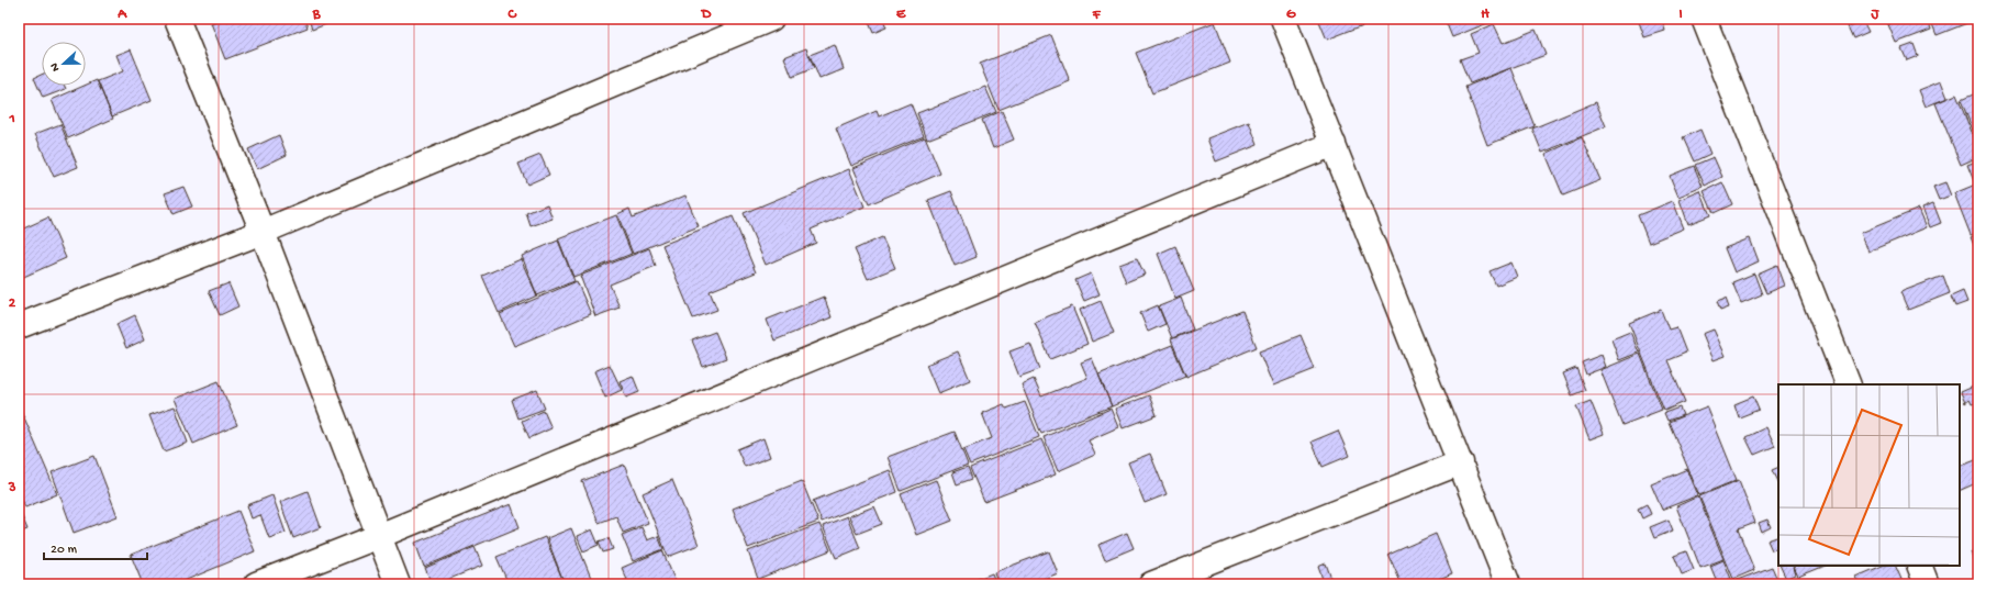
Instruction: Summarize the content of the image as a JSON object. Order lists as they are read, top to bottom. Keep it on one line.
{"scale_bar":"20 m","north":"left","grid":{"columns":["A","B","C","D","E","F","G","H","I","J"],"rows":["1","2","3"]}}
